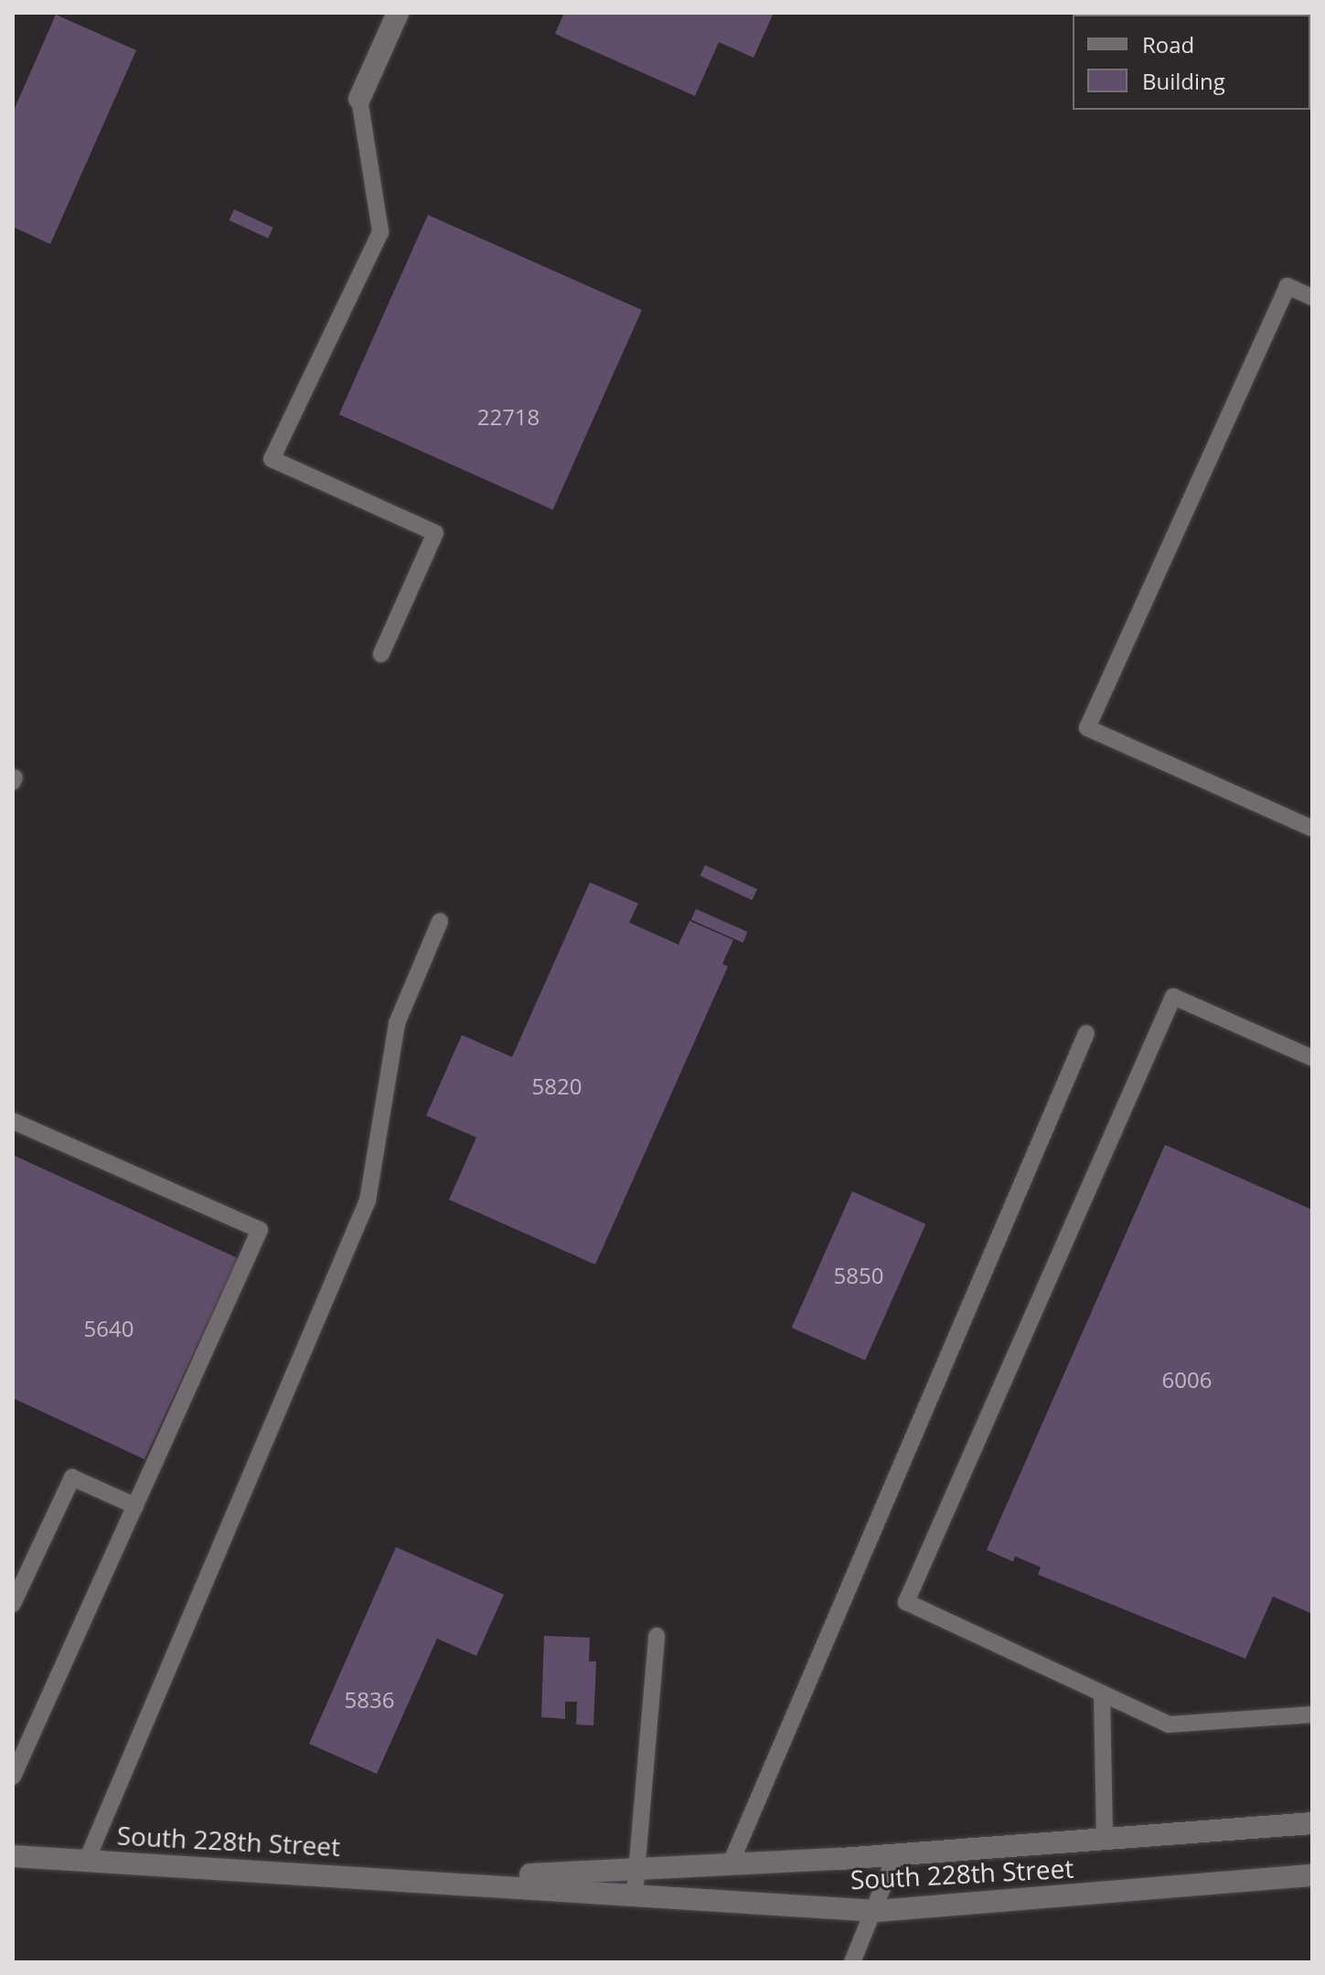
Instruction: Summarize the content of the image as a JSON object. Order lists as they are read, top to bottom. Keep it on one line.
{"streets":{"main road":["South 228th Street"]},"house_numbers":["22718","5820","5850","5640","6006","5836"],"legend":["Road","Building"]}
